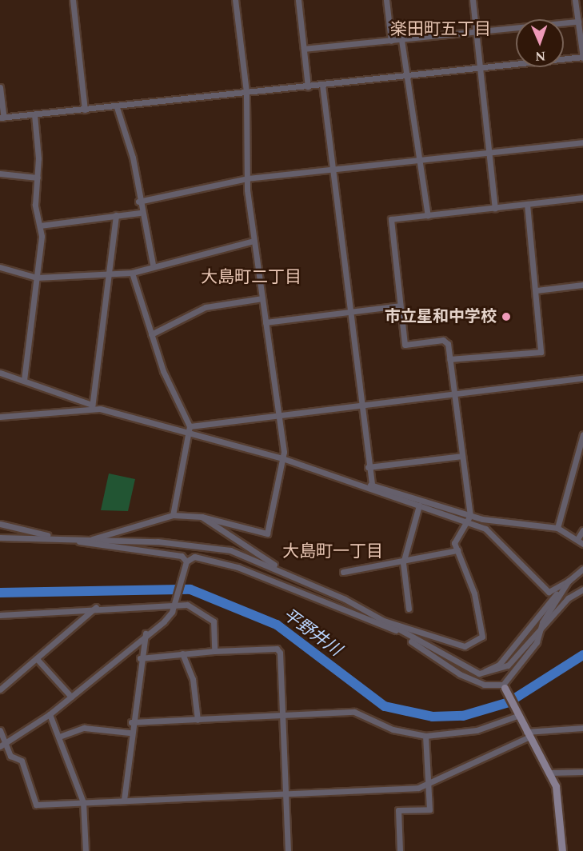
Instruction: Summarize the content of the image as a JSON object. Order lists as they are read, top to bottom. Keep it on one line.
{"districts":["楽田町五丁目","大島町二丁目","大島町一丁目"],"water":["平野井川"],"places":["市立星和中学校"],"north":"bottom"}
